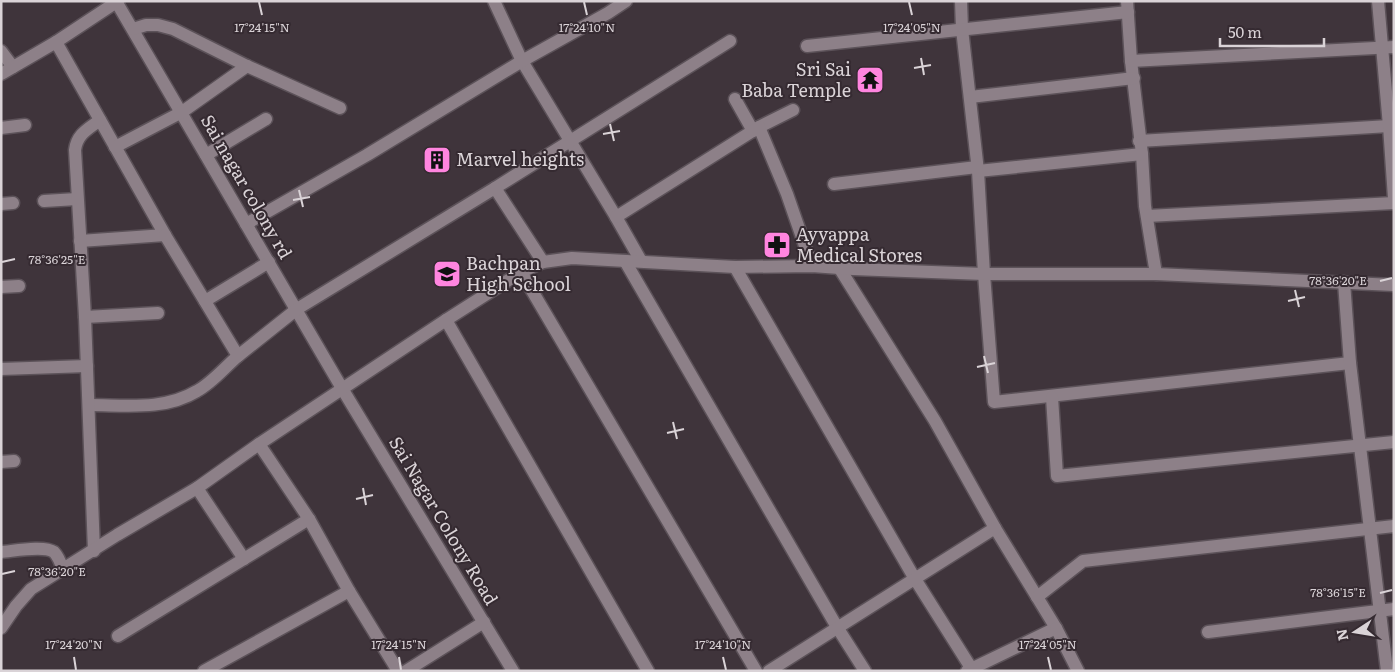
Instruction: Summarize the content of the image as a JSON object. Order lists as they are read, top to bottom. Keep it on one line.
{"streets":{"street":["Sai nagar colony rd","Sai Nagar Colony Road"]},"crossings":[["Sai nagar colony rd","Sai Nagar Colony Road"]],"places":{"temple":["Sri Sai Baba Temple"],"building":["Marvel heights"],"pharmacy":["Ayyappa Medical Stores"],"school or university":["Bachpan High School"]},"scale_bar":"50 m","north":"left","coordinates":["17°24'15\"N","17°24'10\"N","17°24'05\"N","78°36'25\"E","78°36'20\"E","78°36'15\"E","17°24'20\"N"]}
